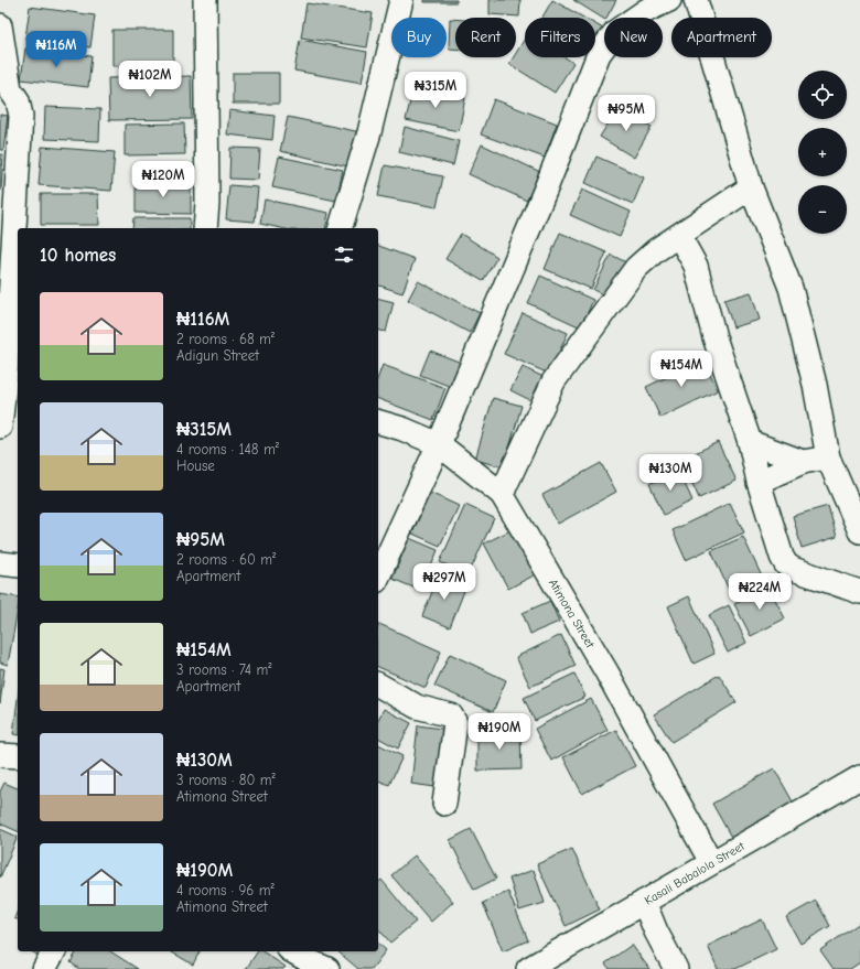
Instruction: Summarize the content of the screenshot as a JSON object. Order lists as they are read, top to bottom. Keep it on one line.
{"streets":{"street":["Atimona Street","Kasali Babalola Street"]},"crossings":[["Atimona Street","Kasali Babalola Street"]],"page":{"chip":["Buy","Rent","Filters","New","Apartment"],"price":["₦116M","₦102M","₦315M","₦95M","₦120M","₦154M","₦130M","₦297M","₦224M","₦190M"],"map_buttons":["+","−"],"heading":"10 homes","list":[{"name":"₦116M","note":"2 rooms · 68 m² · Adigun Street"},{"name":"₦315M","note":"4 rooms · 148 m² · House"},{"name":"₦95M","note":"2 rooms · 60 m² · Apartment"},{"name":"₦154M","note":"3 rooms · 74 m² · Apartment"},{"name":"₦130M","note":"3 rooms · 80 m² · Atimona Street"},{"name":"₦190M","note":"4 rooms · 96 m² · Atimona Street"}]}}
